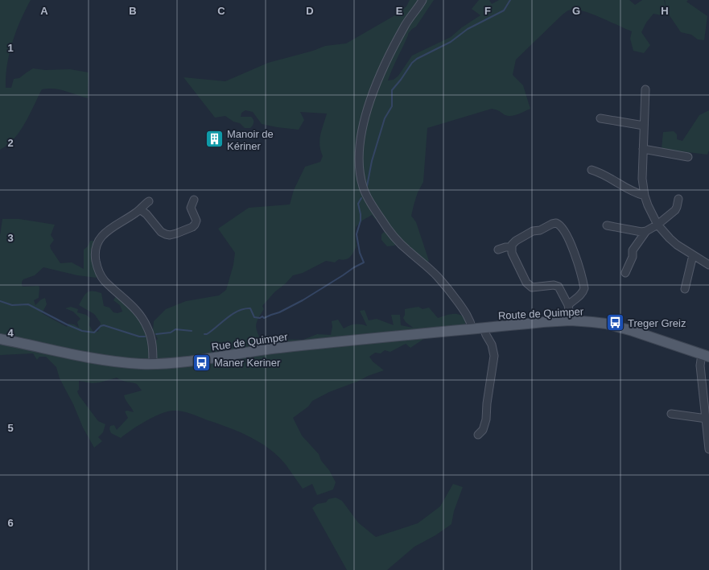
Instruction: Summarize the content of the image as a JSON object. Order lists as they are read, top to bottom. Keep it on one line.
{"streets":{"main road":["Route de Quimper","Rue de Quimper"]},"crossings":[["Route de Quimper","Rue de Quimper"]],"places":{"building":["Manoir de Kériner"],"bus stop":["Treger Greiz","Maner Keriner"]},"grid":{"columns":["A","B","C","D","E","F","G","H"],"rows":["1","2","3","4","5","6"]}}
